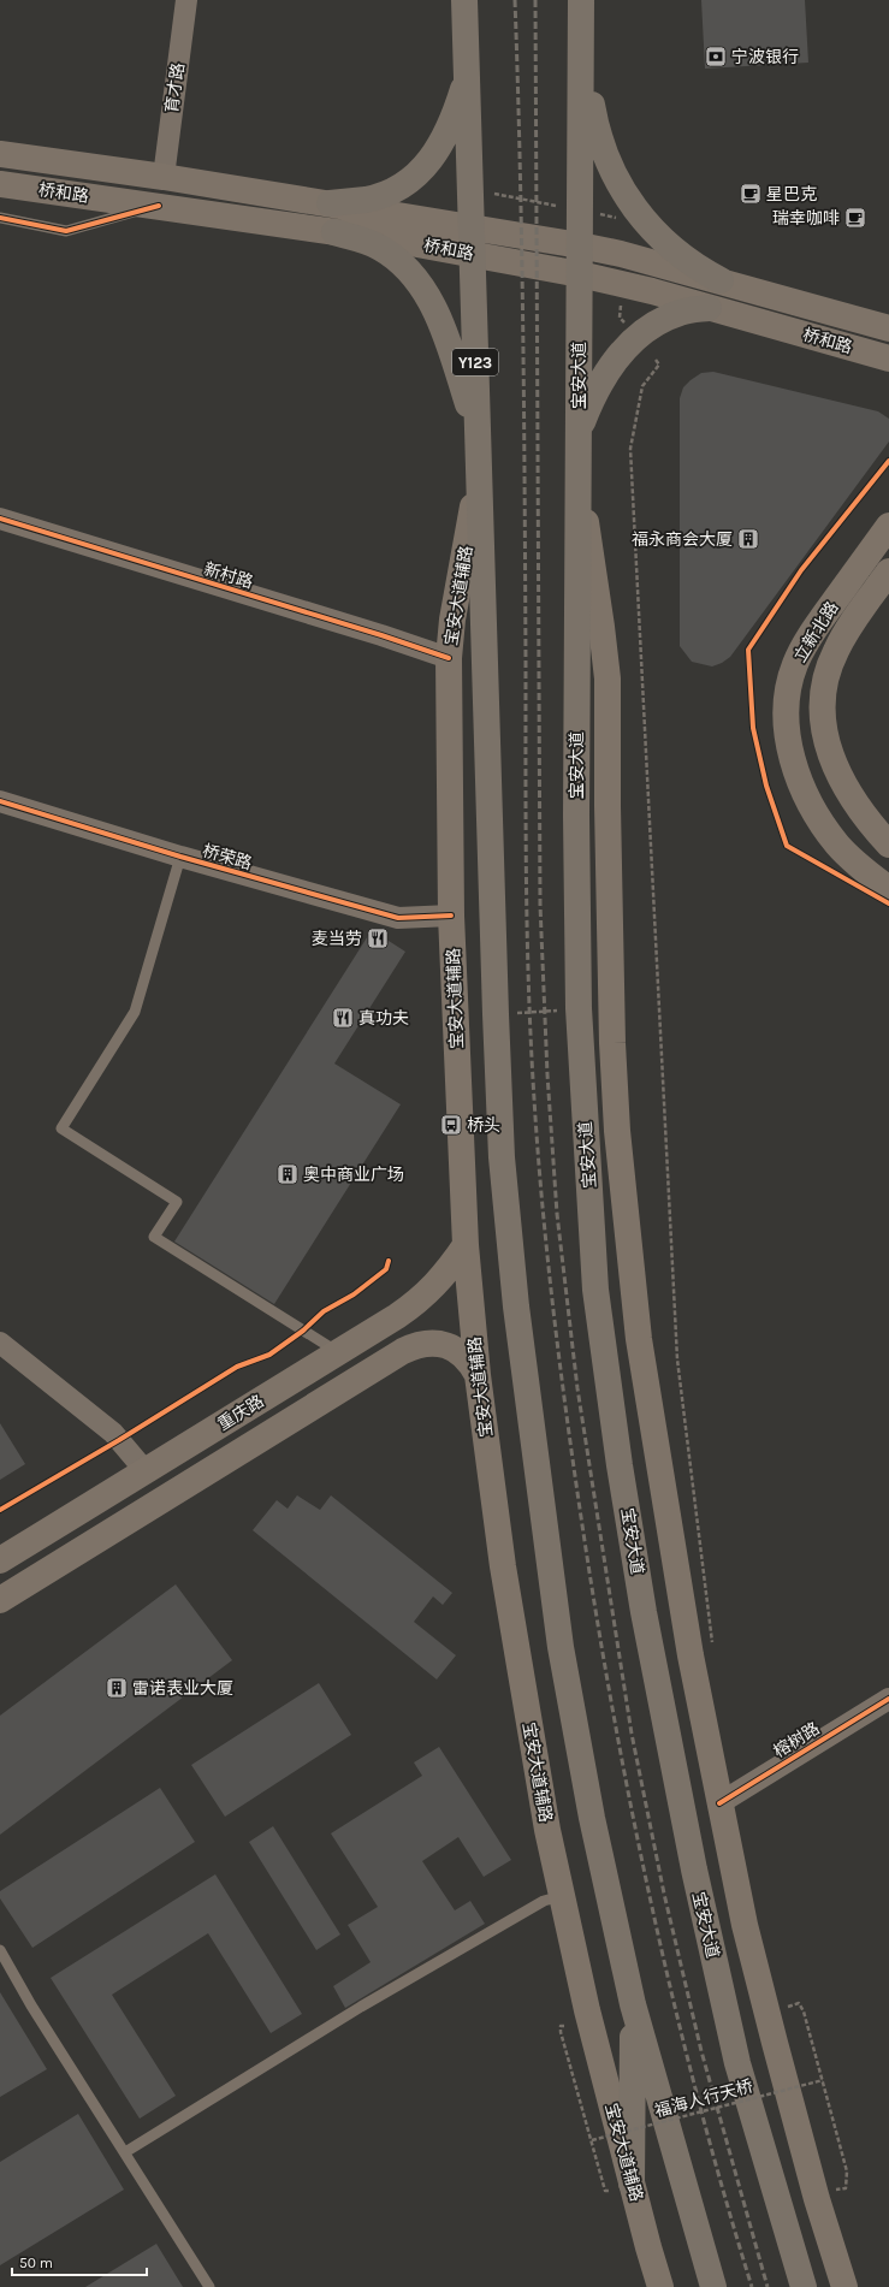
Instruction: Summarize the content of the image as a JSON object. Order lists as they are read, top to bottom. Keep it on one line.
{"streets":{"main road":["桥和路","Y123","宝安大道","宝安大道辅路","立新北路","重庆路"],"street":["育才路","新村路","桥荣路","榕树路"],"path":["福海人行天桥"]},"crossings":[["育才路","桥和路"],["桥和路","Y123"],["桥和路","宝安大道"],["Y123","宝安大道辅路"],["新村路","宝安大道辅路"],["宝安大道辅路","桥荣路"],["宝安大道辅路","重庆路"]],"places":{"bank":["宁波银行"],"cafe":["星巴克","瑞幸咖啡"],"building":["福永商会大厦","奥中商业广场","雷诺表业大厦"],"restaurant":["麦当劳","真功夫"],"bus stop":["桥头"]},"scale_bar":"50 m"}
